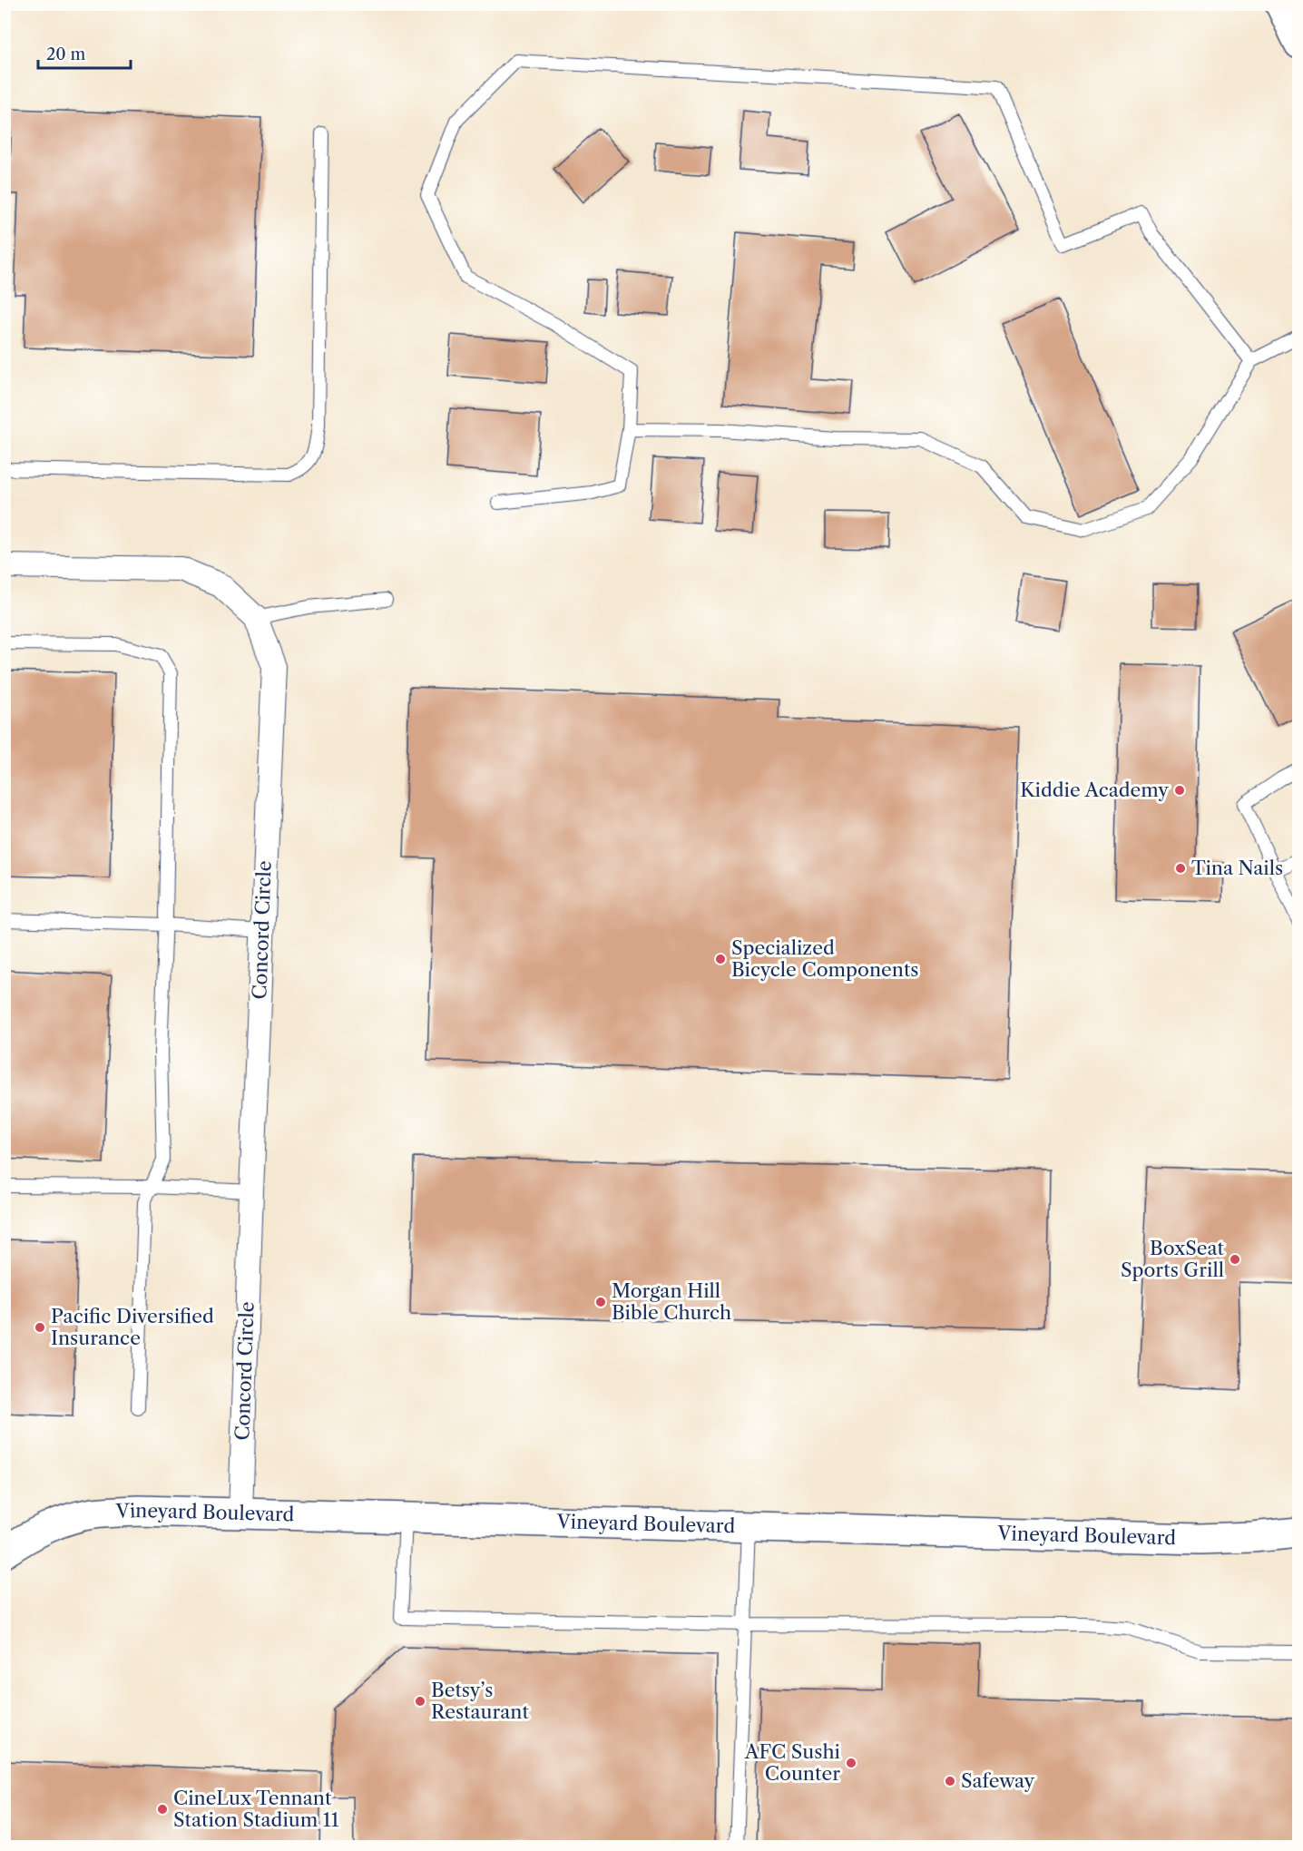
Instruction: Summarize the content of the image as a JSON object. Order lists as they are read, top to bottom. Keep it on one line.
{"streets":{"street":["Concord Circle","Vineyard Boulevard"]},"crossings":[["Concord Circle","Vineyard Boulevard"]],"places":["Kiddie Academy","Tina Nails","Specialized Bicycle Components","BoxSeat Sports Grill","Morgan Hill Bible Church","Pacific Diversified Insurance","Betsy’s Restaurant","AFC Sushi Counter","Safeway","CineLux Tennant Station Stadium 11"],"scale_bar":"20 m"}
